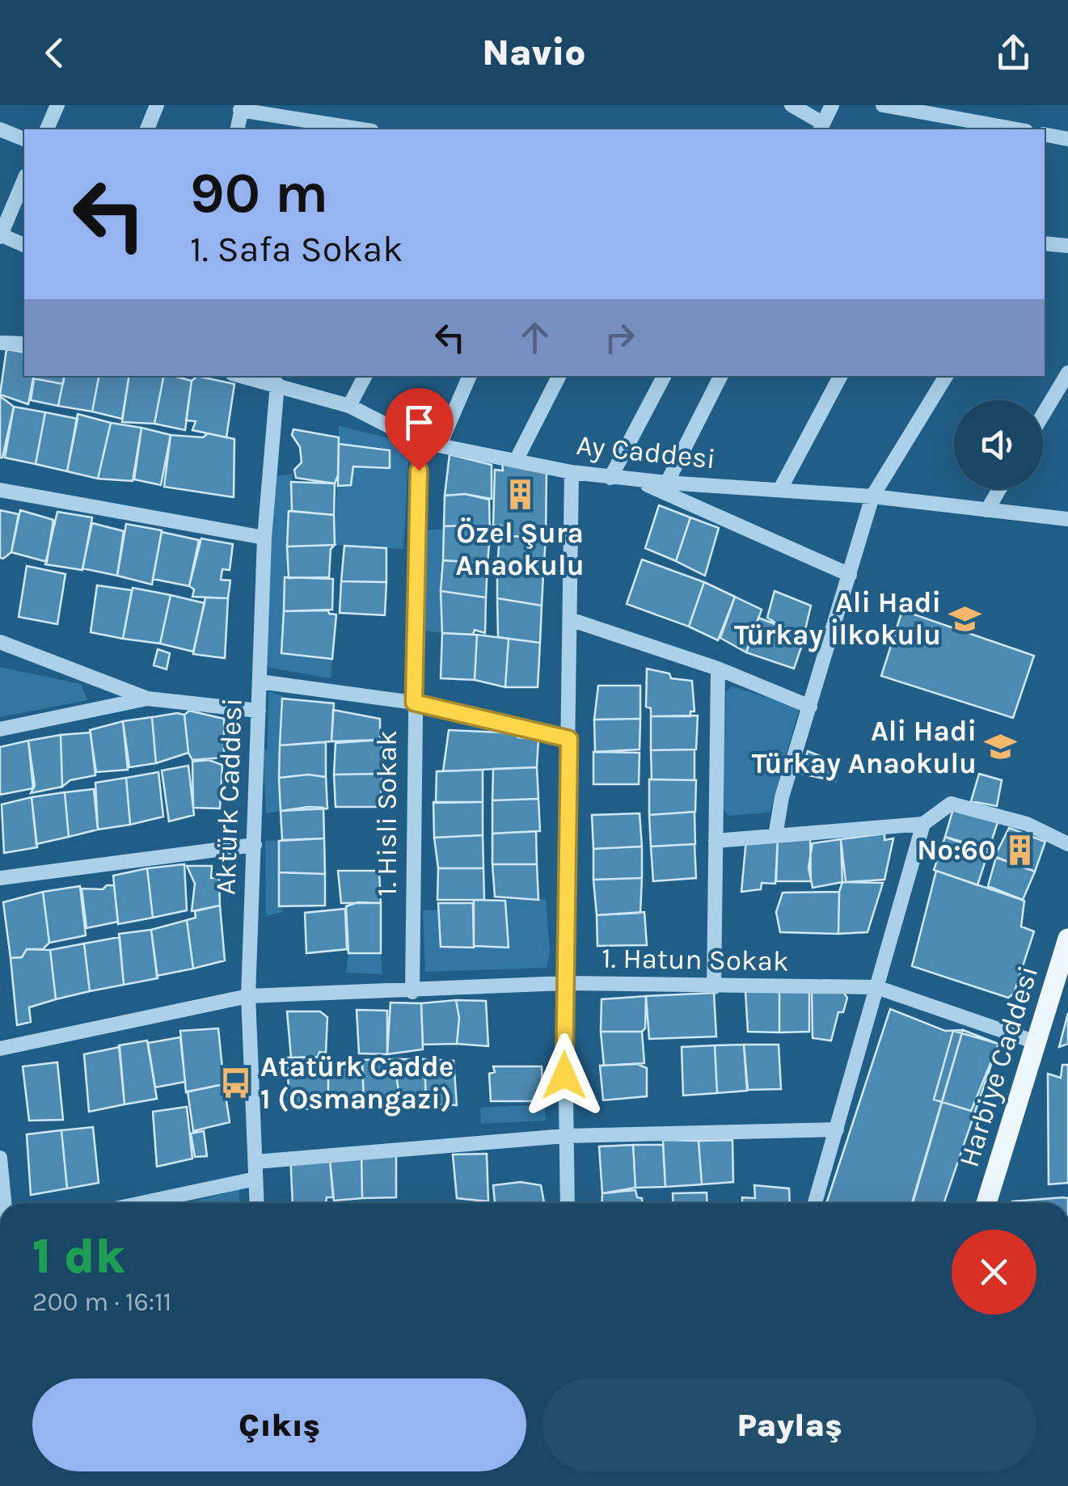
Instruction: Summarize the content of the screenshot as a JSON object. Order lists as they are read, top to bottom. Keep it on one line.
{"streets":{"main road":["Harbiye Caddesi"],"street":["Ay Caddesi","Aktürk Caddesi","1. Hisli Sokak","1. Hatun Sokak"]},"crossings":[["Ay Caddesi","Aktürk Caddesi"],["Ay Caddesi","1. Hisli Sokak"],["Aktürk Caddesi","1. Hatun Sokak"],["1. Hisli Sokak","1. Hatun Sokak"],["1. Hatun Sokak","Harbiye Caddesi"]],"places":{"building":["Özel Şura Anaokulu","No:60"],"school or university":["Ali Hadi Türkay İlkokulu","Ali Hadi Türkay Anaokulu"],"bus stop":["Atatürk Cadde 1 (Osmangazi)"]},"page":{"header":"Navio","turn":["90 m","1. Safa Sokak"],"heading":["1 dk","200 m · 16:11"],"buttons":["Çıkış","Paylaş"]}}
